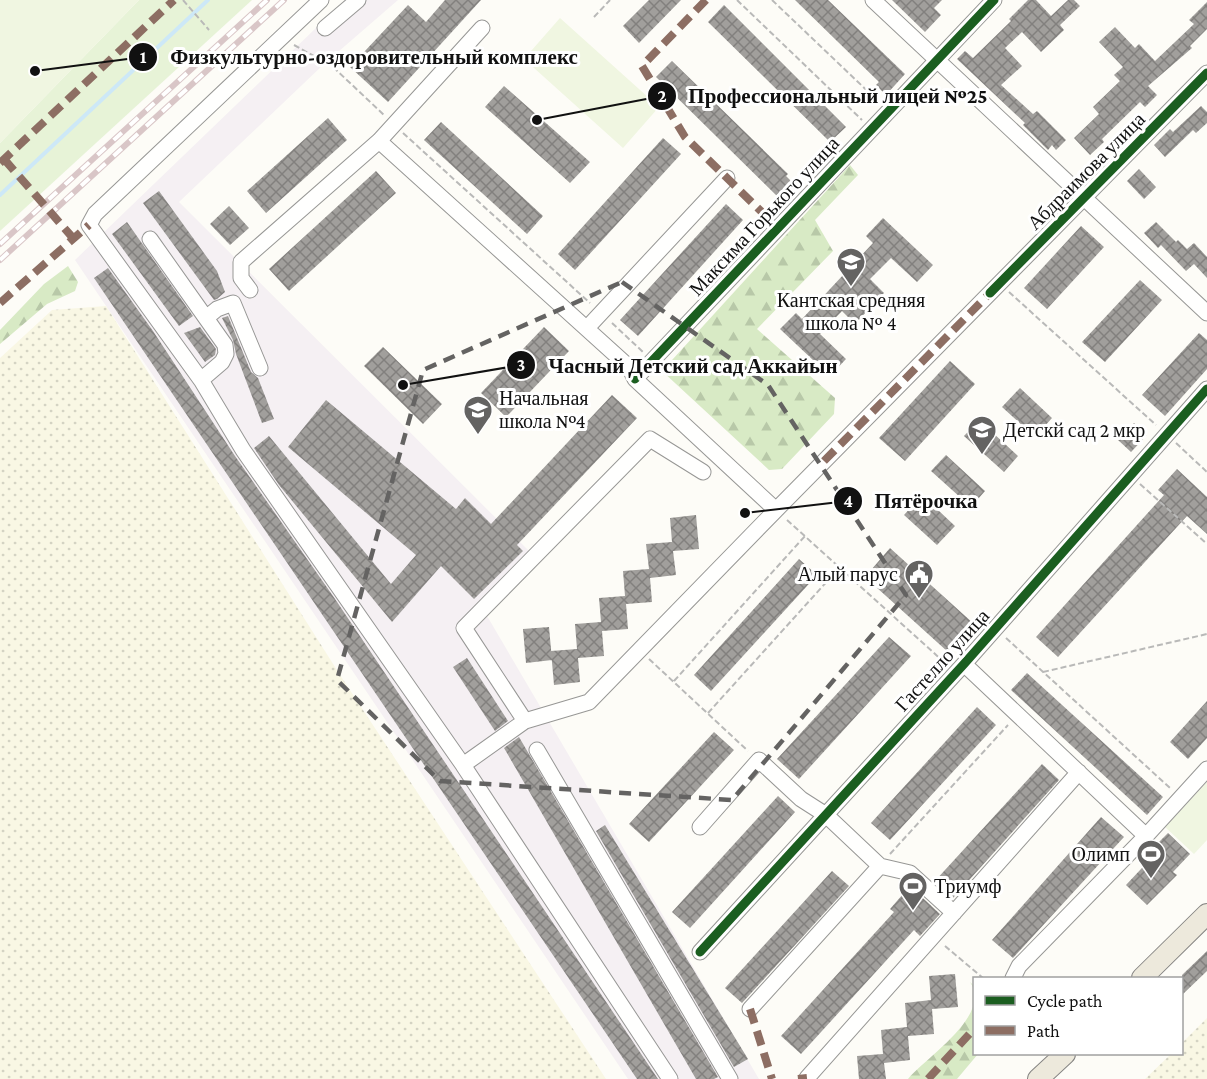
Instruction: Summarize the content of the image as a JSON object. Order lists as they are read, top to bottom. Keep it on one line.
{"streets":{"street":["Абдраимова улица","Максима Горького улица","Гастелло улица"]},"places":{"other":["Физкультурно-оздоровительный комплекс","Профессиональный лицей №25","Часный Детский сад Аккайын","Пятёрочка"],"school or university":["Кантская средняя школа № 4","Начальная школа №4","Детскй сад 2 мкр"],"public building":["Алый парус"],"sports":["Олимп","Триумф"]},"legend":["Cycle path","Path"]}
